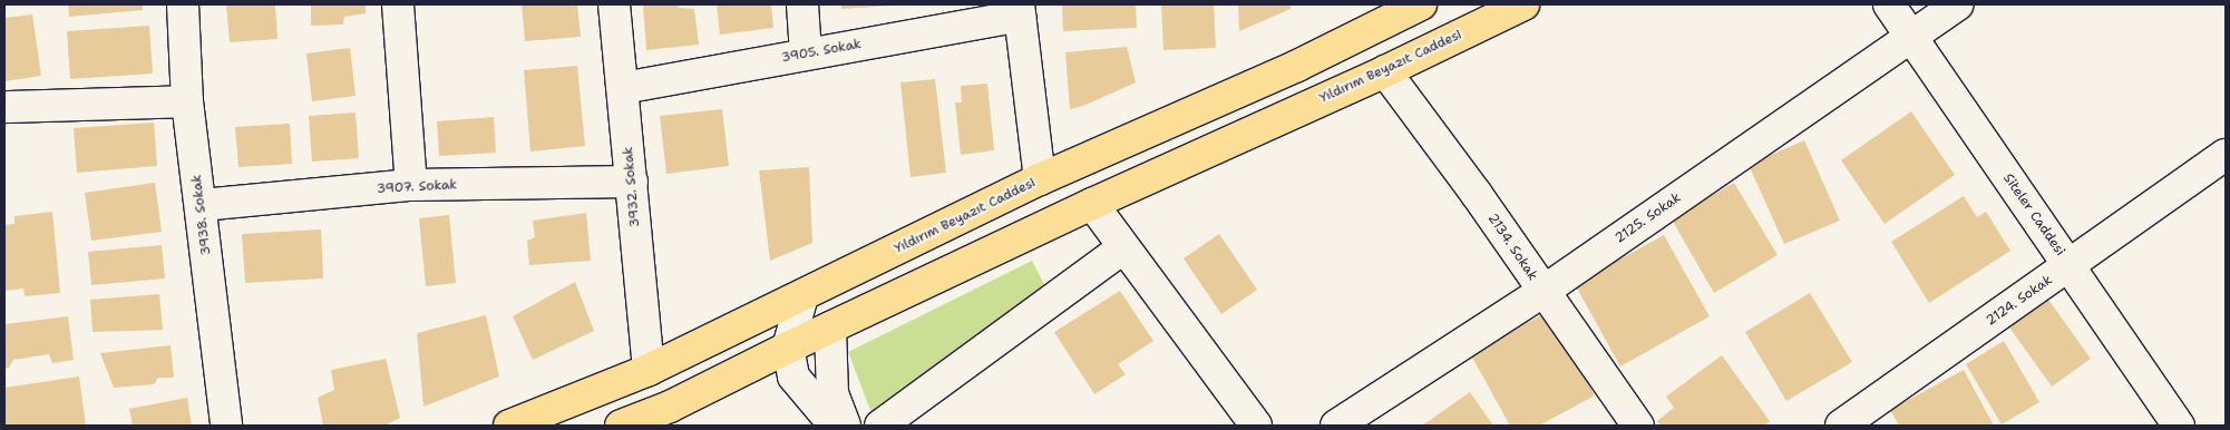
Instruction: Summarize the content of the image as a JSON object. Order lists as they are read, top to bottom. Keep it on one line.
{"streets":{"main road":["Yıldırım Beyazıt Caddesi"],"street":["3905. Sokak","3907. Sokak","3932. Sokak","3938. Sokak","Siteler Caddesi","2125. Sokak","2134. Sokak","2124. Sokak"]},"crossings":[["3905. Sokak","3932. Sokak"],["Yıldırım Beyazıt Caddesi","3932. Sokak"],["Yıldırım Beyazıt Caddesi","2134. Sokak"],["3907. Sokak","3932. Sokak"],["3907. Sokak","3938. Sokak"],["Siteler Caddesi","2125. Sokak"],["Siteler Caddesi","2124. Sokak"],["2125. Sokak","2134. Sokak"]]}
